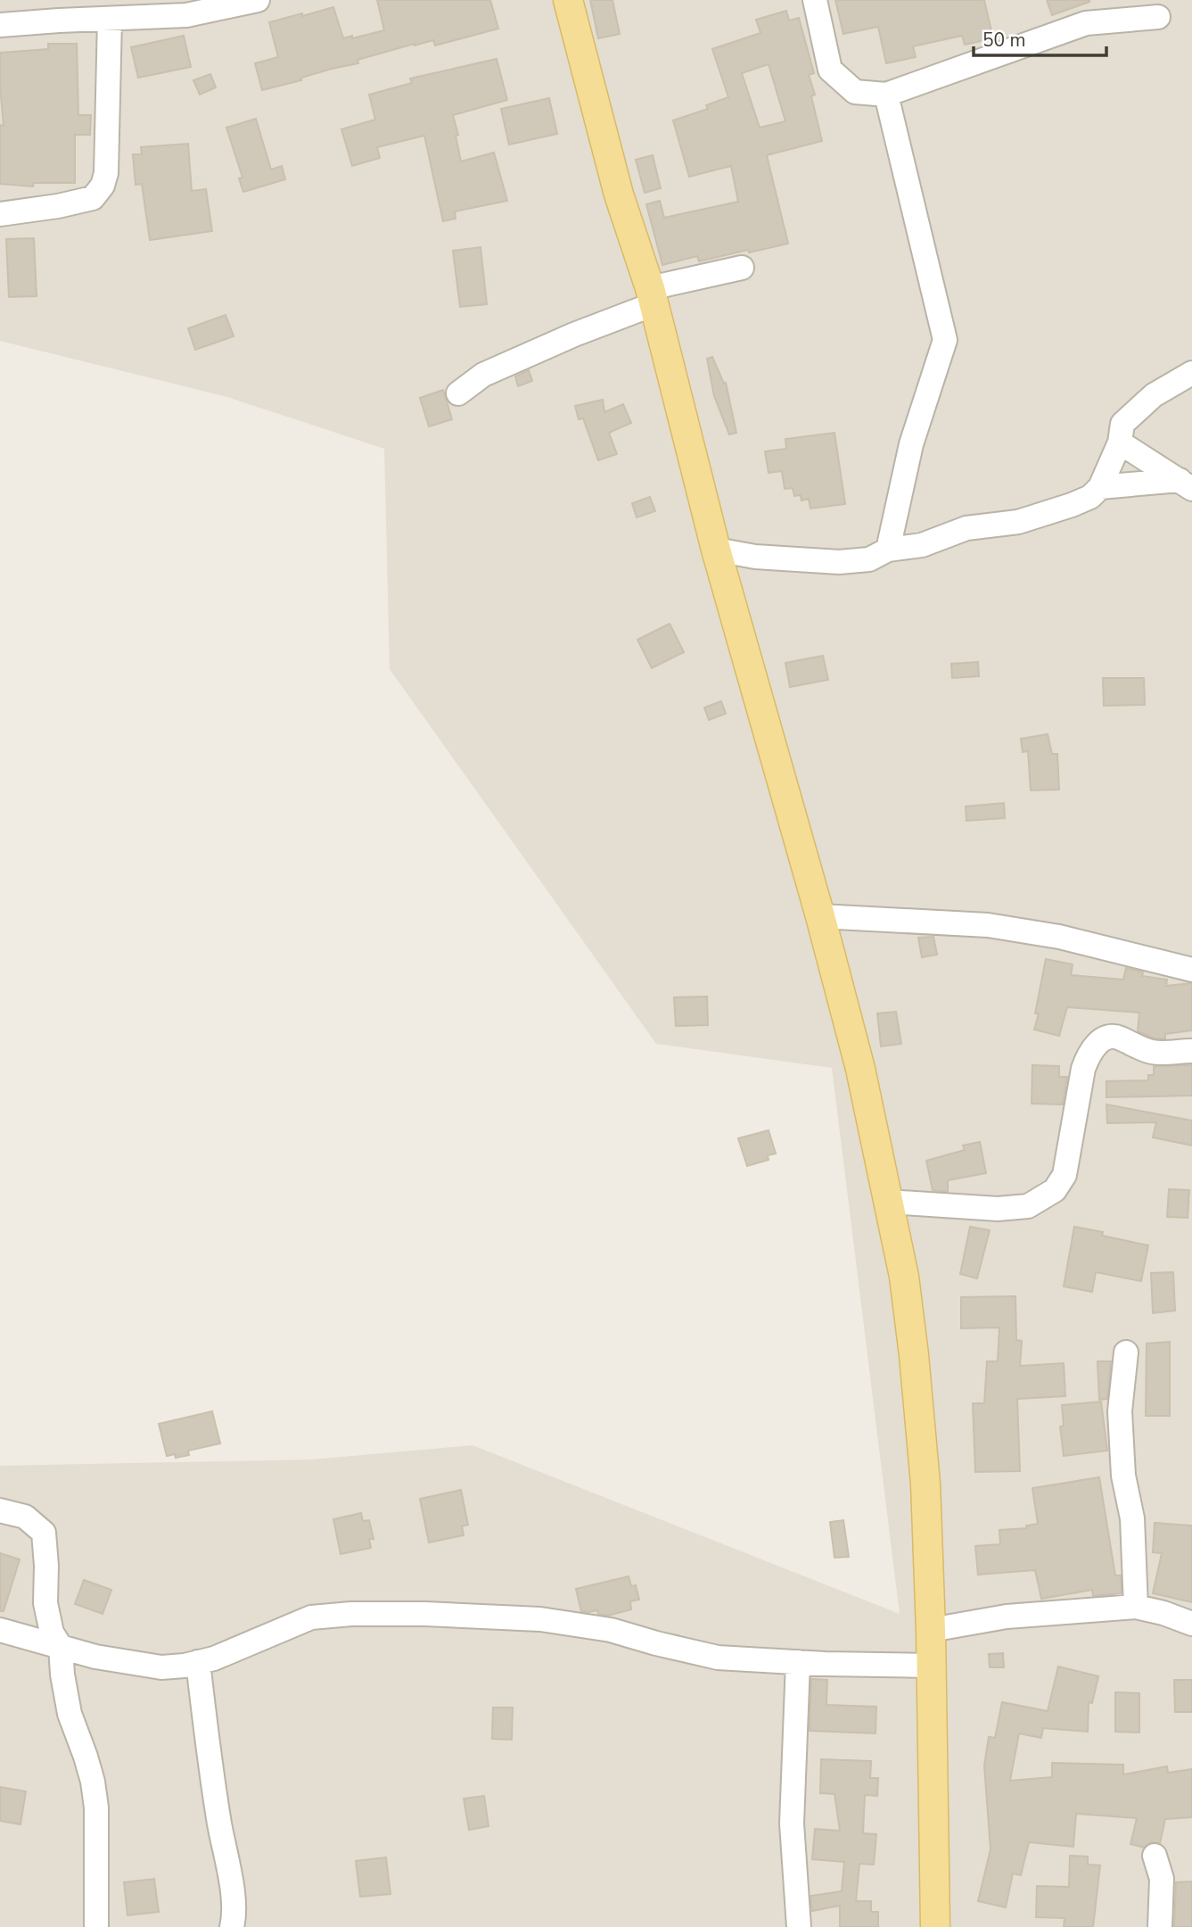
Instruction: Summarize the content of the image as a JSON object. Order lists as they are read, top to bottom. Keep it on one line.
{"scale_bar":"50 m"}
